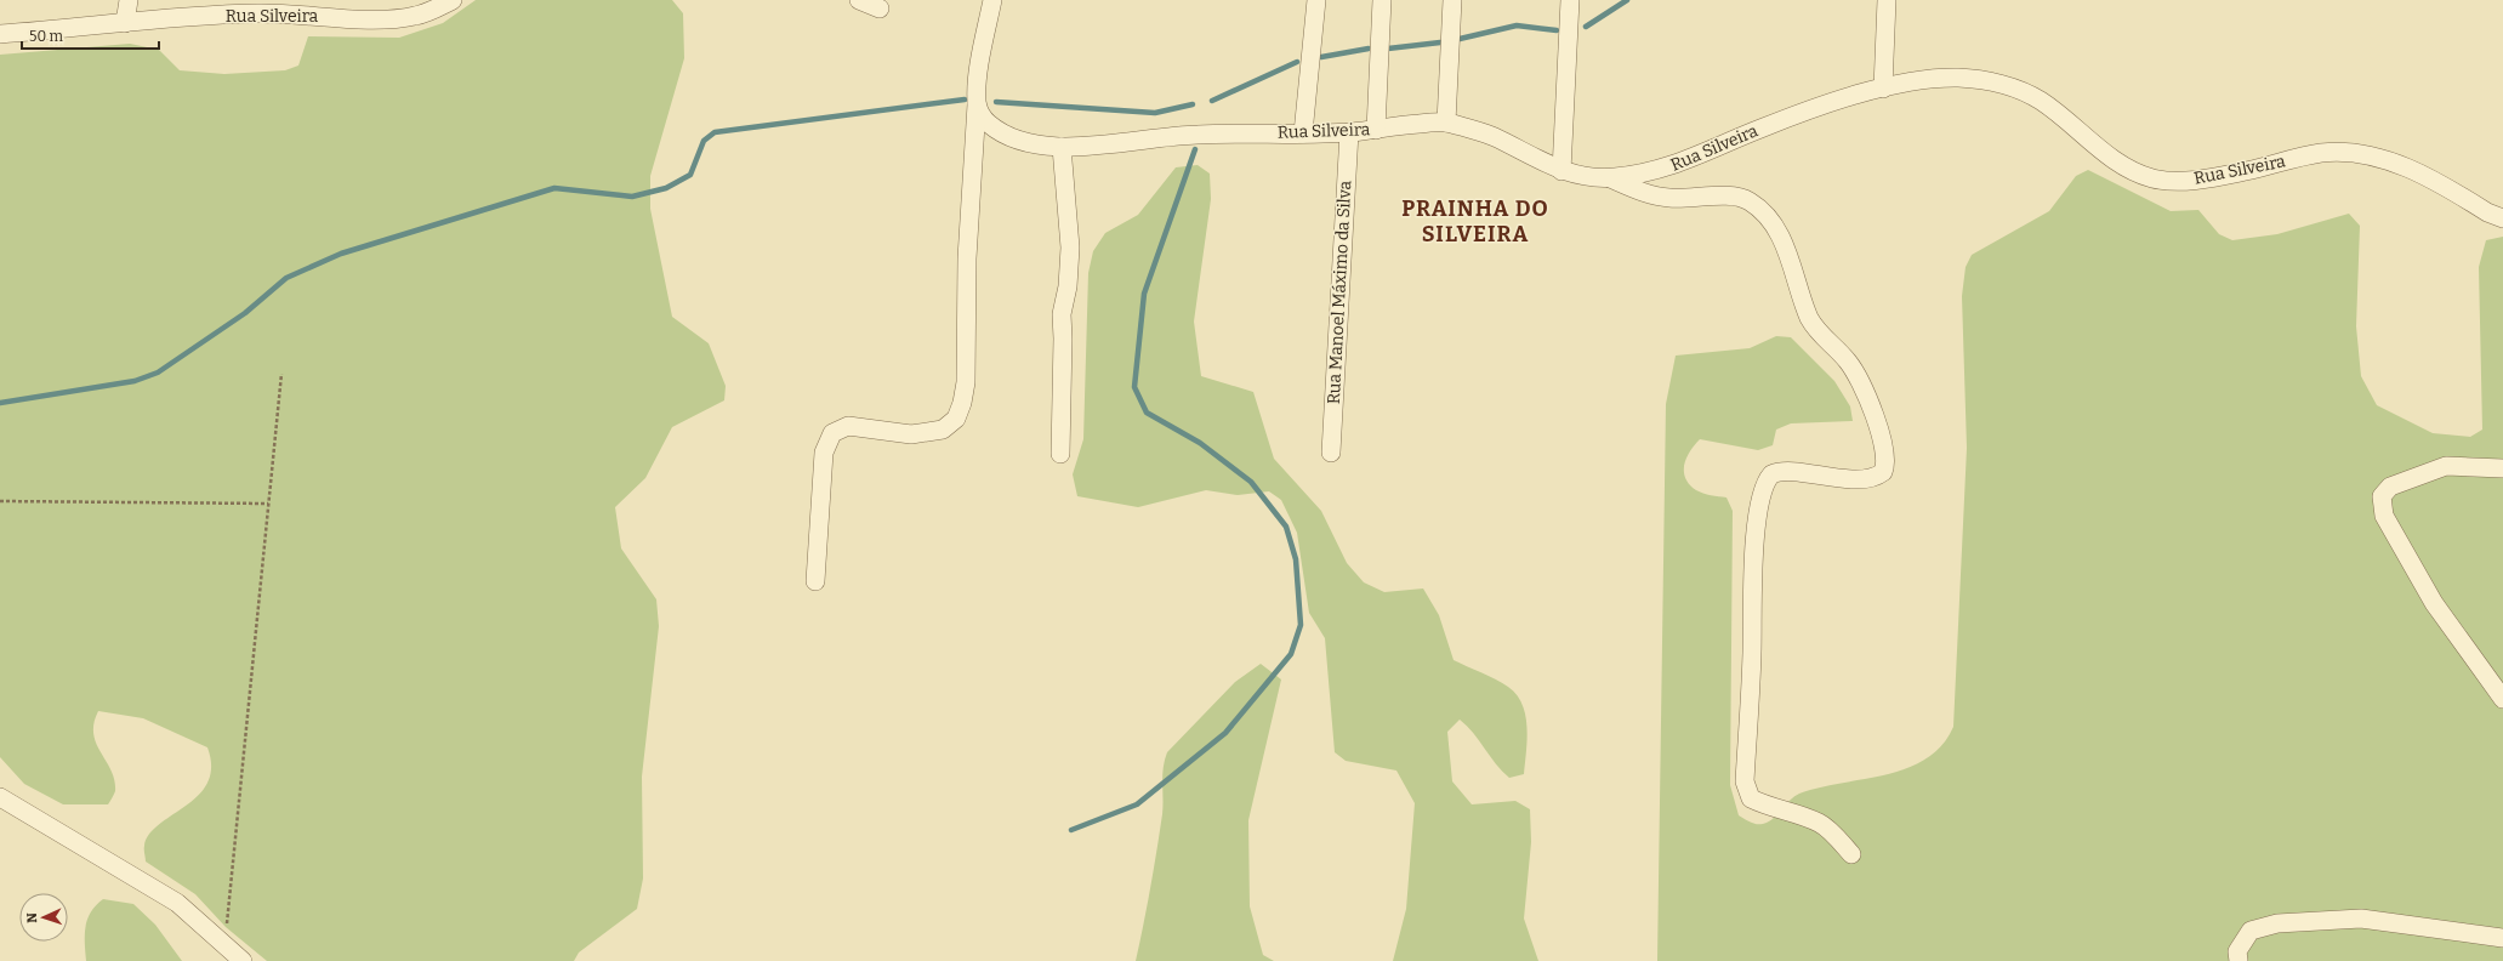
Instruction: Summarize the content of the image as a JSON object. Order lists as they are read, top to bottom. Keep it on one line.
{"streets":{"street":["Rua Silveira","Rua Manoel Máximo da Silva"]},"crossings":[["Rua Silveira","Rua Manoel Máximo da Silva"]],"districts":["PRAINHA DO SILVEIRA"],"scale_bar":"50 m","north":"left"}
